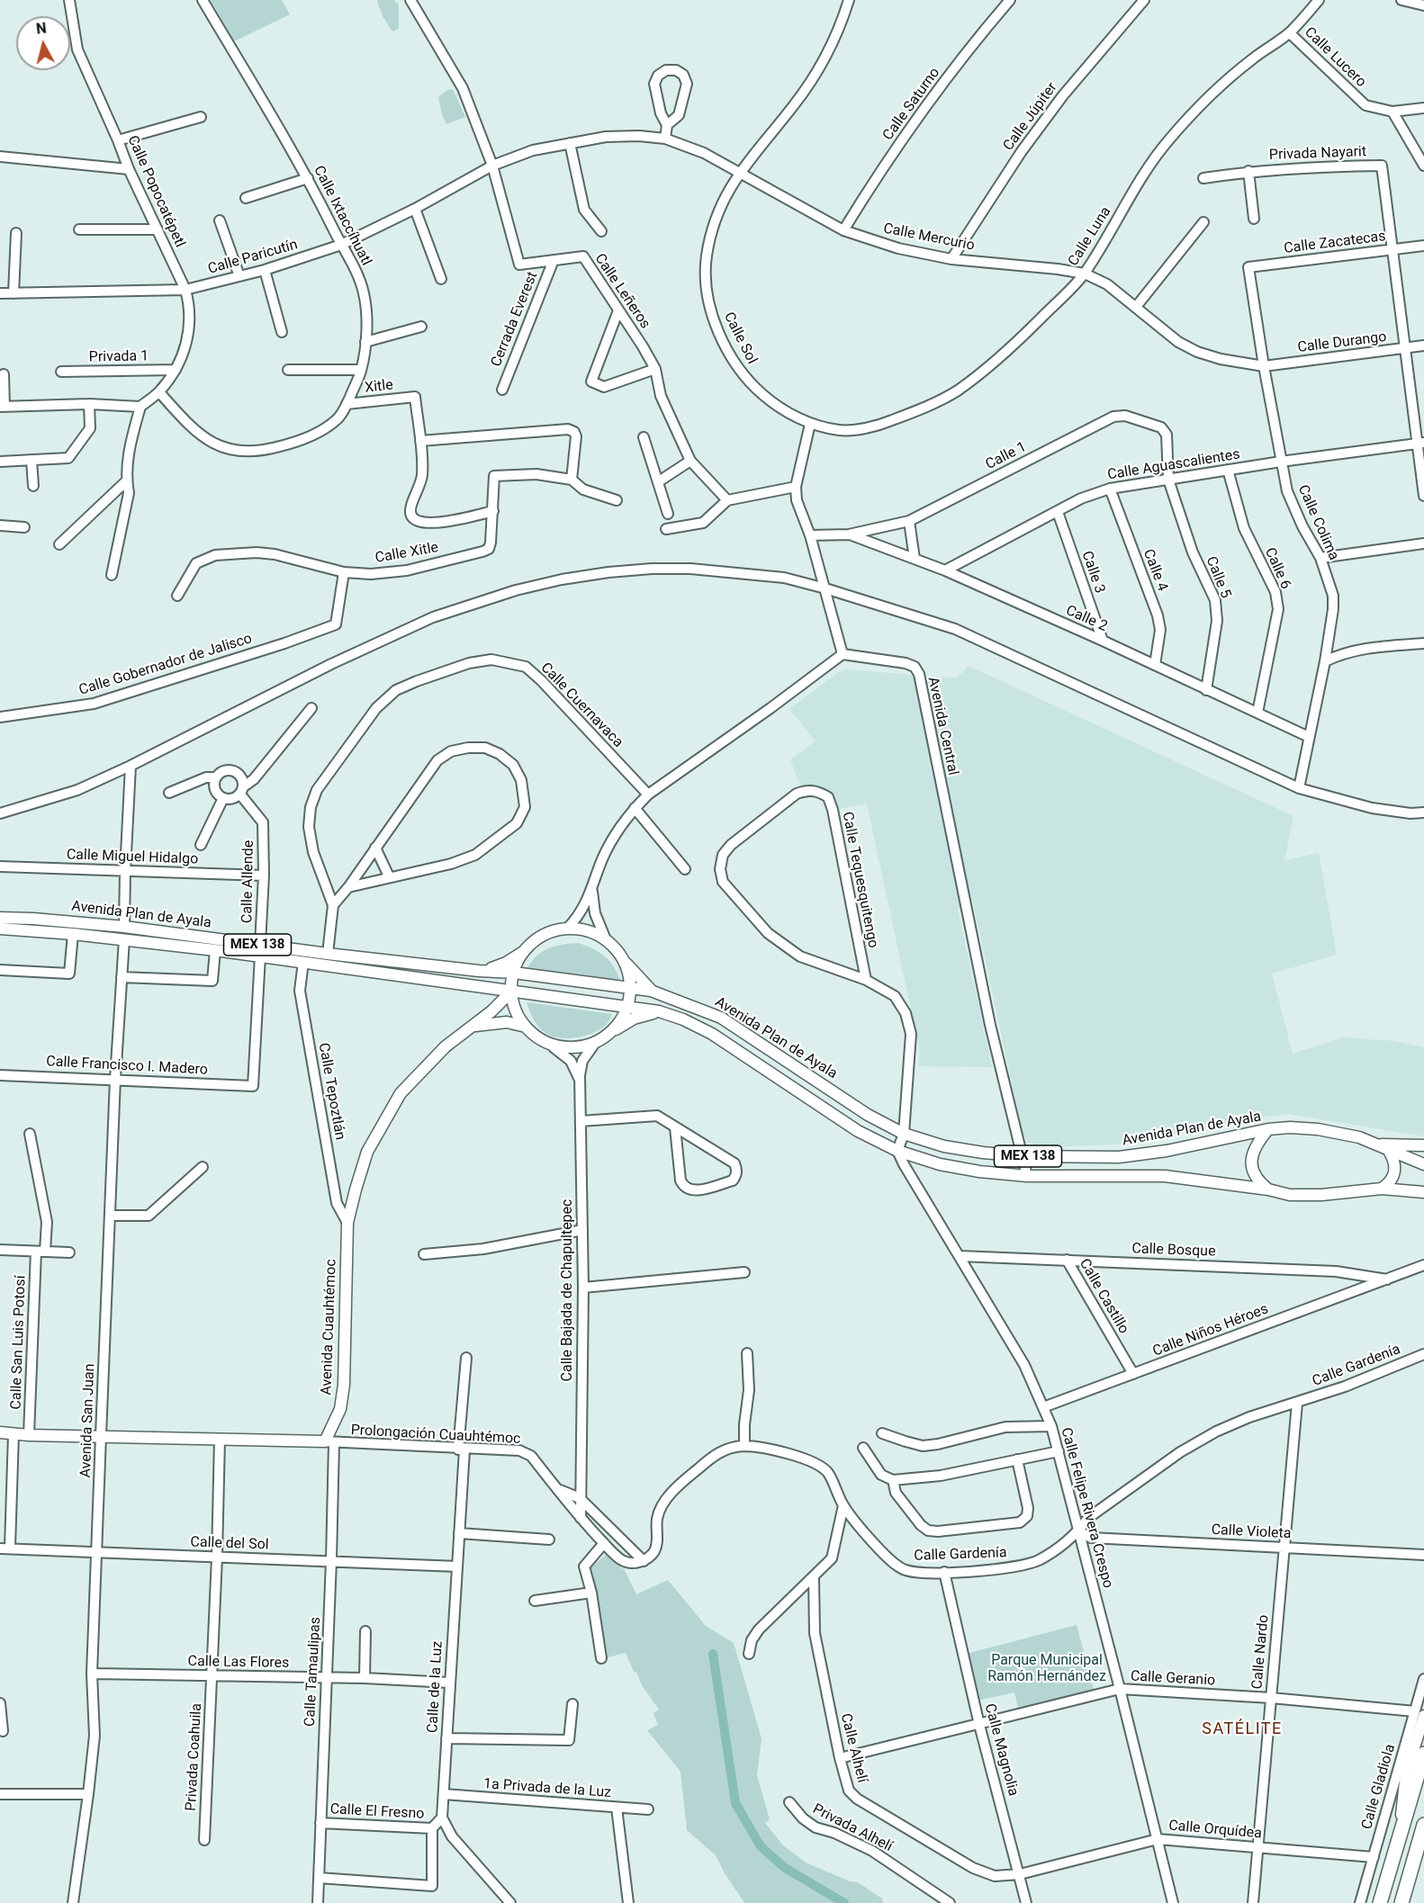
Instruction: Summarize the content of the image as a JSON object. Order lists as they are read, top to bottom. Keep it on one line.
{"streets":{"main road":["Avenida Plan de Ayala","MEX 138","Avenida Cuauhtémoc"],"street":["Calle Lucero","Calle Saturno","Calle Júpiter","Privada Nayarit","Calle Popocatépetl","Calle Ixtaccíhuatl","Calle Luna","Calle Mercurio","Calle Zacatecas","Calle Paricutín","Calle Leñeros","Cerrada Everest","Calle Sol","Calle Durango","Privada 1","Xitle","Calle 1","Calle Aguascalientes","Calle Colima","Calle Xitle","Calle 6","Calle 4","Calle 3","Calle 5","Calle 2","Calle Gobernador de Jalisco","Calle Cuernavaca","Avenida Central","Calle Miguel Hidalgo","Calle Tequesquitengo","Calle Allende","Calle Francisco I. Madero","Calle Tepoztlán","Calle Bosque","Calle Bajada de Chapultepec","Calle Castillo","Calle Niños Héroes","Calle San Luis Potosí","Calle Gardenía","Avenida San Juan","Prolongación Cuauhtémoc","Calle Felipe Rivera Crespo","Calle Violeta","Calle del Sol","Calle Nardo","Calle Las Flores","Calle Tamaulipas","Calle Geranio","Calle de la Luz","Calle Alhelí","Calle Magnolia","Privada Coahuila","Calle Gladiola","1a Privada de la Luz","Calle El Fresno","Privada Alhelí","Calle Orquídea"]},"crossings":[["Calle Lucero","Calle Luna"],["Calle Saturno","Calle Mercurio"],["Calle Júpiter","Calle Mercurio"],["Privada Nayarit","Calle Zacatecas"],["Calle Popocatépetl","Calle Ixtaccíhuatl"],["Calle Popocatépetl","Calle Paricutín"],["Calle Popocatépetl","Privada 1"],["Calle Ixtaccíhuatl","Calle Paricutín"],["Calle Ixtaccíhuatl","Xitle"],["Calle Luna","Calle Mercurio"],["Calle Luna","Calle Sol"],["Calle Mercurio","Calle Paricutín"],["Calle Mercurio","Calle Leñeros"],["Calle Mercurio","Calle Sol"],["Calle Mercurio","Calle Durango"],["Calle Mercurio","Calle Colima"],["Calle Zacatecas","Calle Colima"],["Calle Paricutín","Calle Leñeros"],["Calle Leñeros","Cerrada Everest"],["Calle Durango","Calle Colima"],["Xitle","Calle Xitle"],["Calle 1","Calle Aguascalientes"],["Calle 1","Calle 5"],["Calle 1","Calle 2"],["Calle Aguascalientes","Calle Colima"],["Calle Aguascalientes","Calle 6"],["Calle Aguascalientes","Calle 4"],["Calle Aguascalientes","Calle 3"],["Calle Aguascalientes","Calle 5"],["Calle Aguascalientes","Calle 2"],["Calle Colima","Calle 2"],["Calle Xitle","Calle Gobernador de Jalisco"],["Calle 6","Calle 2"],["Calle 4","Calle 2"],["Calle 3","Calle 2"],["Calle 5","Calle 2"],["Calle Cuernavaca","Avenida Plan de Ayala"],["Avenida Central","Avenida Plan de Ayala"],["Calle Miguel Hidalgo","Calle Allende"],["Calle Tequesquitengo","Avenida Plan de Ayala"],["Calle Tequesquitengo","Calle Felipe Rivera Crespo"],["Calle Allende","Avenida Plan de Ayala"],["Calle Allende","Calle Francisco I. Madero"],["Avenida Plan de Ayala","Calle Tepoztlán"],["Avenida Plan de Ayala","Avenida Cuauhtémoc"],["Avenida Plan de Ayala","Avenida San Juan"],["Avenida Plan de Ayala","Calle Felipe Rivera Crespo"],["Calle Francisco I. Madero","Avenida San Juan"],["Calle Tepoztlán","Avenida Cuauhtémoc"],["Calle Bosque","Calle Castillo"],["Calle Bosque","Calle Niños Héroes"],["Calle Bosque","Calle Felipe Rivera Crespo"],["Calle Bajada de Chapultepec","Prolongación Cuauhtémoc"],["Calle Castillo","Calle Niños Héroes"],["Avenida Cuauhtémoc","Prolongación Cuauhtémoc"],["Avenida Cuauhtémoc","Calle Tamaulipas"],["Calle Niños Héroes","Calle Felipe Rivera Crespo"],["Calle Gardenía","Prolongación Cuauhtémoc"],["Calle Gardenía","Calle Felipe Rivera Crespo"],["Calle Gardenía","Calle Violeta"],["Calle Gardenía","Calle Nardo"],["Calle Gardenía","Calle Magnolia"],["Avenida San Juan","Calle del Sol"],["Avenida San Juan","Calle Las Flores"],["Prolongación Cuauhtémoc","Calle Tamaulipas"],["Prolongación Cuauhtémoc","Calle de la Luz"],["Calle Felipe Rivera Crespo","Calle Violeta"],["Calle Felipe Rivera Crespo","Calle Geranio"],["Calle Felipe Rivera Crespo","Calle Orquídea"],["Calle Violeta","Calle Nardo"],["Calle del Sol","Calle Tamaulipas"],["Calle del Sol","Calle de la Luz"],["Calle del Sol","Privada Coahuila"],["Calle Nardo","Calle Geranio"],["Calle Nardo","Calle Orquídea"],["Calle Las Flores","Calle Tamaulipas"],["Calle Las Flores","Calle de la Luz"],["Calle Las Flores","Privada Coahuila"],["Calle Tamaulipas","Calle El Fresno"],["Calle Geranio","Calle Alhelí"],["Calle Geranio","Calle Magnolia"],["Calle Geranio","Calle Gladiola"],["Calle de la Luz","1a Privada de la Luz"],["Calle de la Luz","Calle El Fresno"],["Calle Alhelí","Calle Orquídea"],["Calle Magnolia","Calle Orquídea"],["Calle Gladiola","Calle Orquídea"]],"districts":["SATÉLITE"],"parks":["Parque Municipal Ramón Hernández"],"north":"top"}
